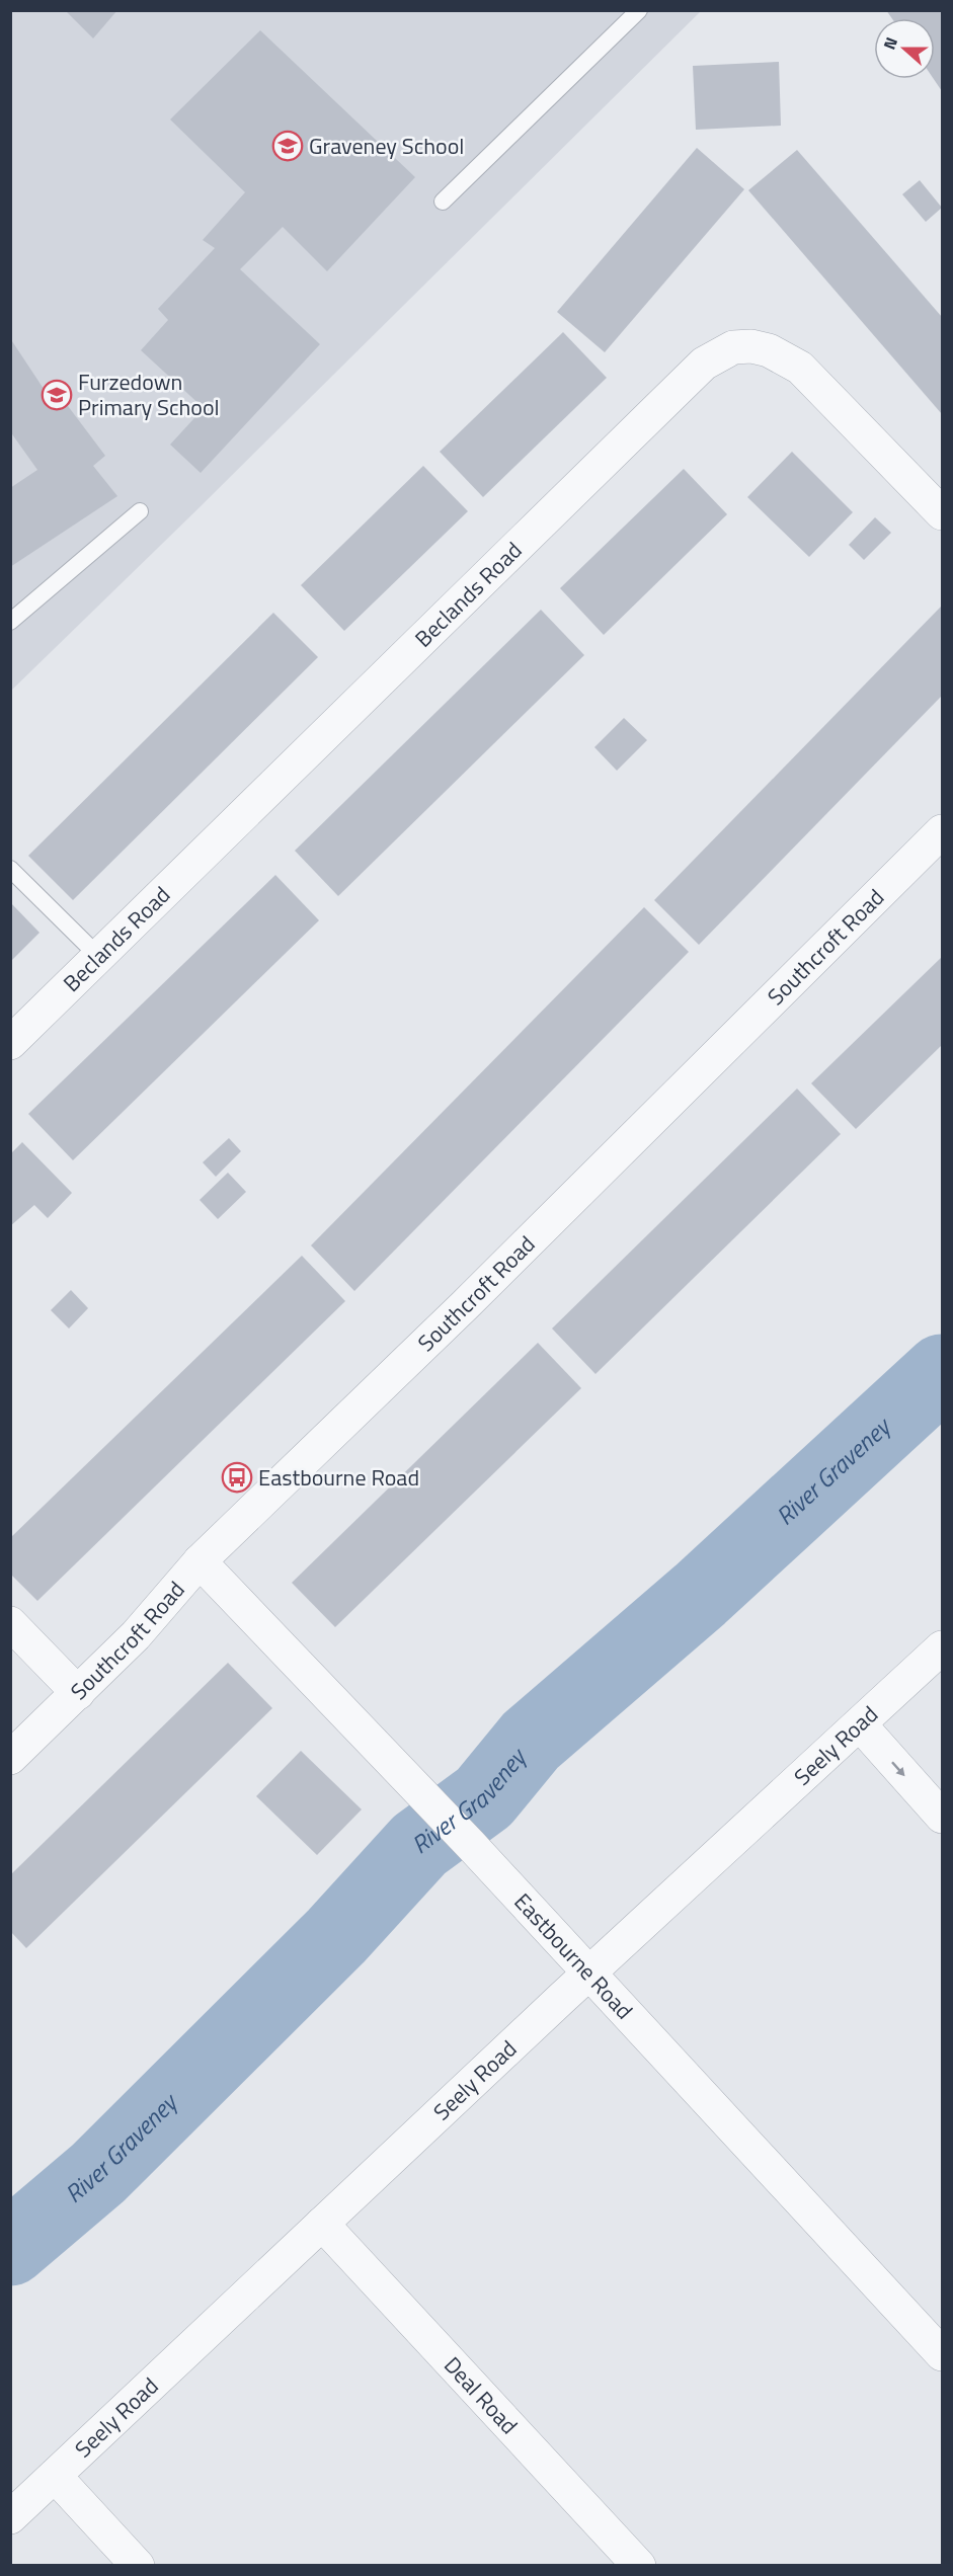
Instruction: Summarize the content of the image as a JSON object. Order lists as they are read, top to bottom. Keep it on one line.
{"streets":{"street":["Beclands Road","Southcroft Road","Seely Road","Eastbourne Road","Deal Road"]},"crossings":[["Southcroft Road","Eastbourne Road"],["Seely Road","Eastbourne Road"],["Seely Road","Deal Road"]],"water":["River Graveney"],"places":{"school or university":["Graveney School","Furzedown Primary School"],"bus stop":["Eastbourne Road"]},"north":"left"}
